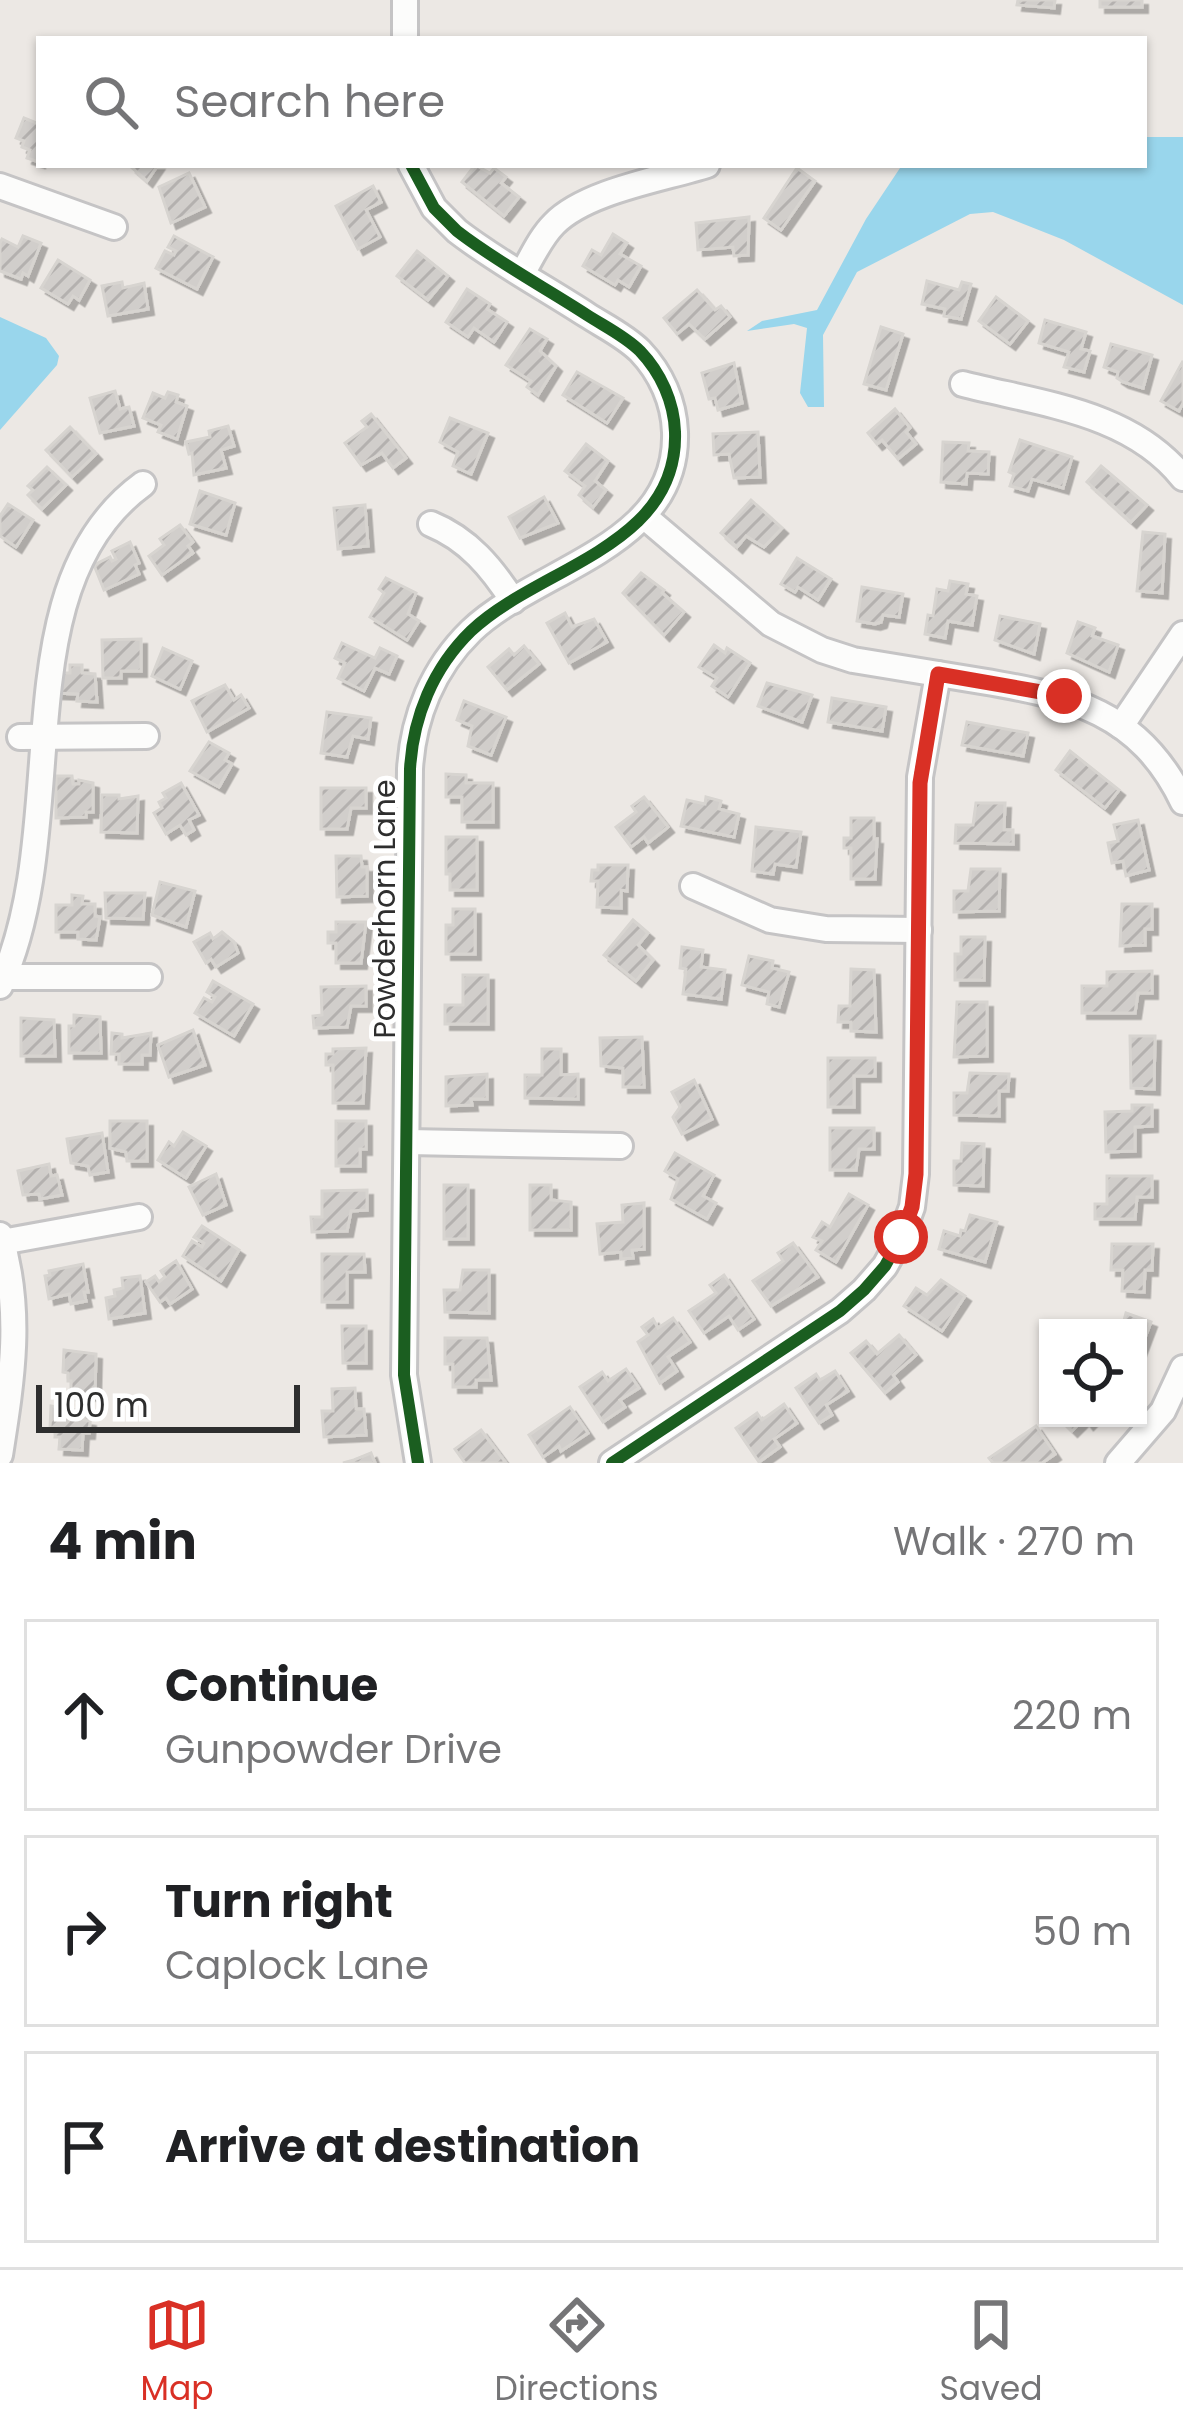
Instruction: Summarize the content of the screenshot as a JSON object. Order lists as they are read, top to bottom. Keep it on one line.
{"streets":{"street":["Powderhorn Lane"]},"scale_bar":"100 m","page":{"search":"Search here","scale":"100 m","heading":["4 min","Walk · 270 m"],"list":[["Continue","Gunpowder Drive","220 m"],["Turn right","Caplock Lane","50 m"],"Arrive at destination"],"nav":["Map","Directions","Saved"]}}
